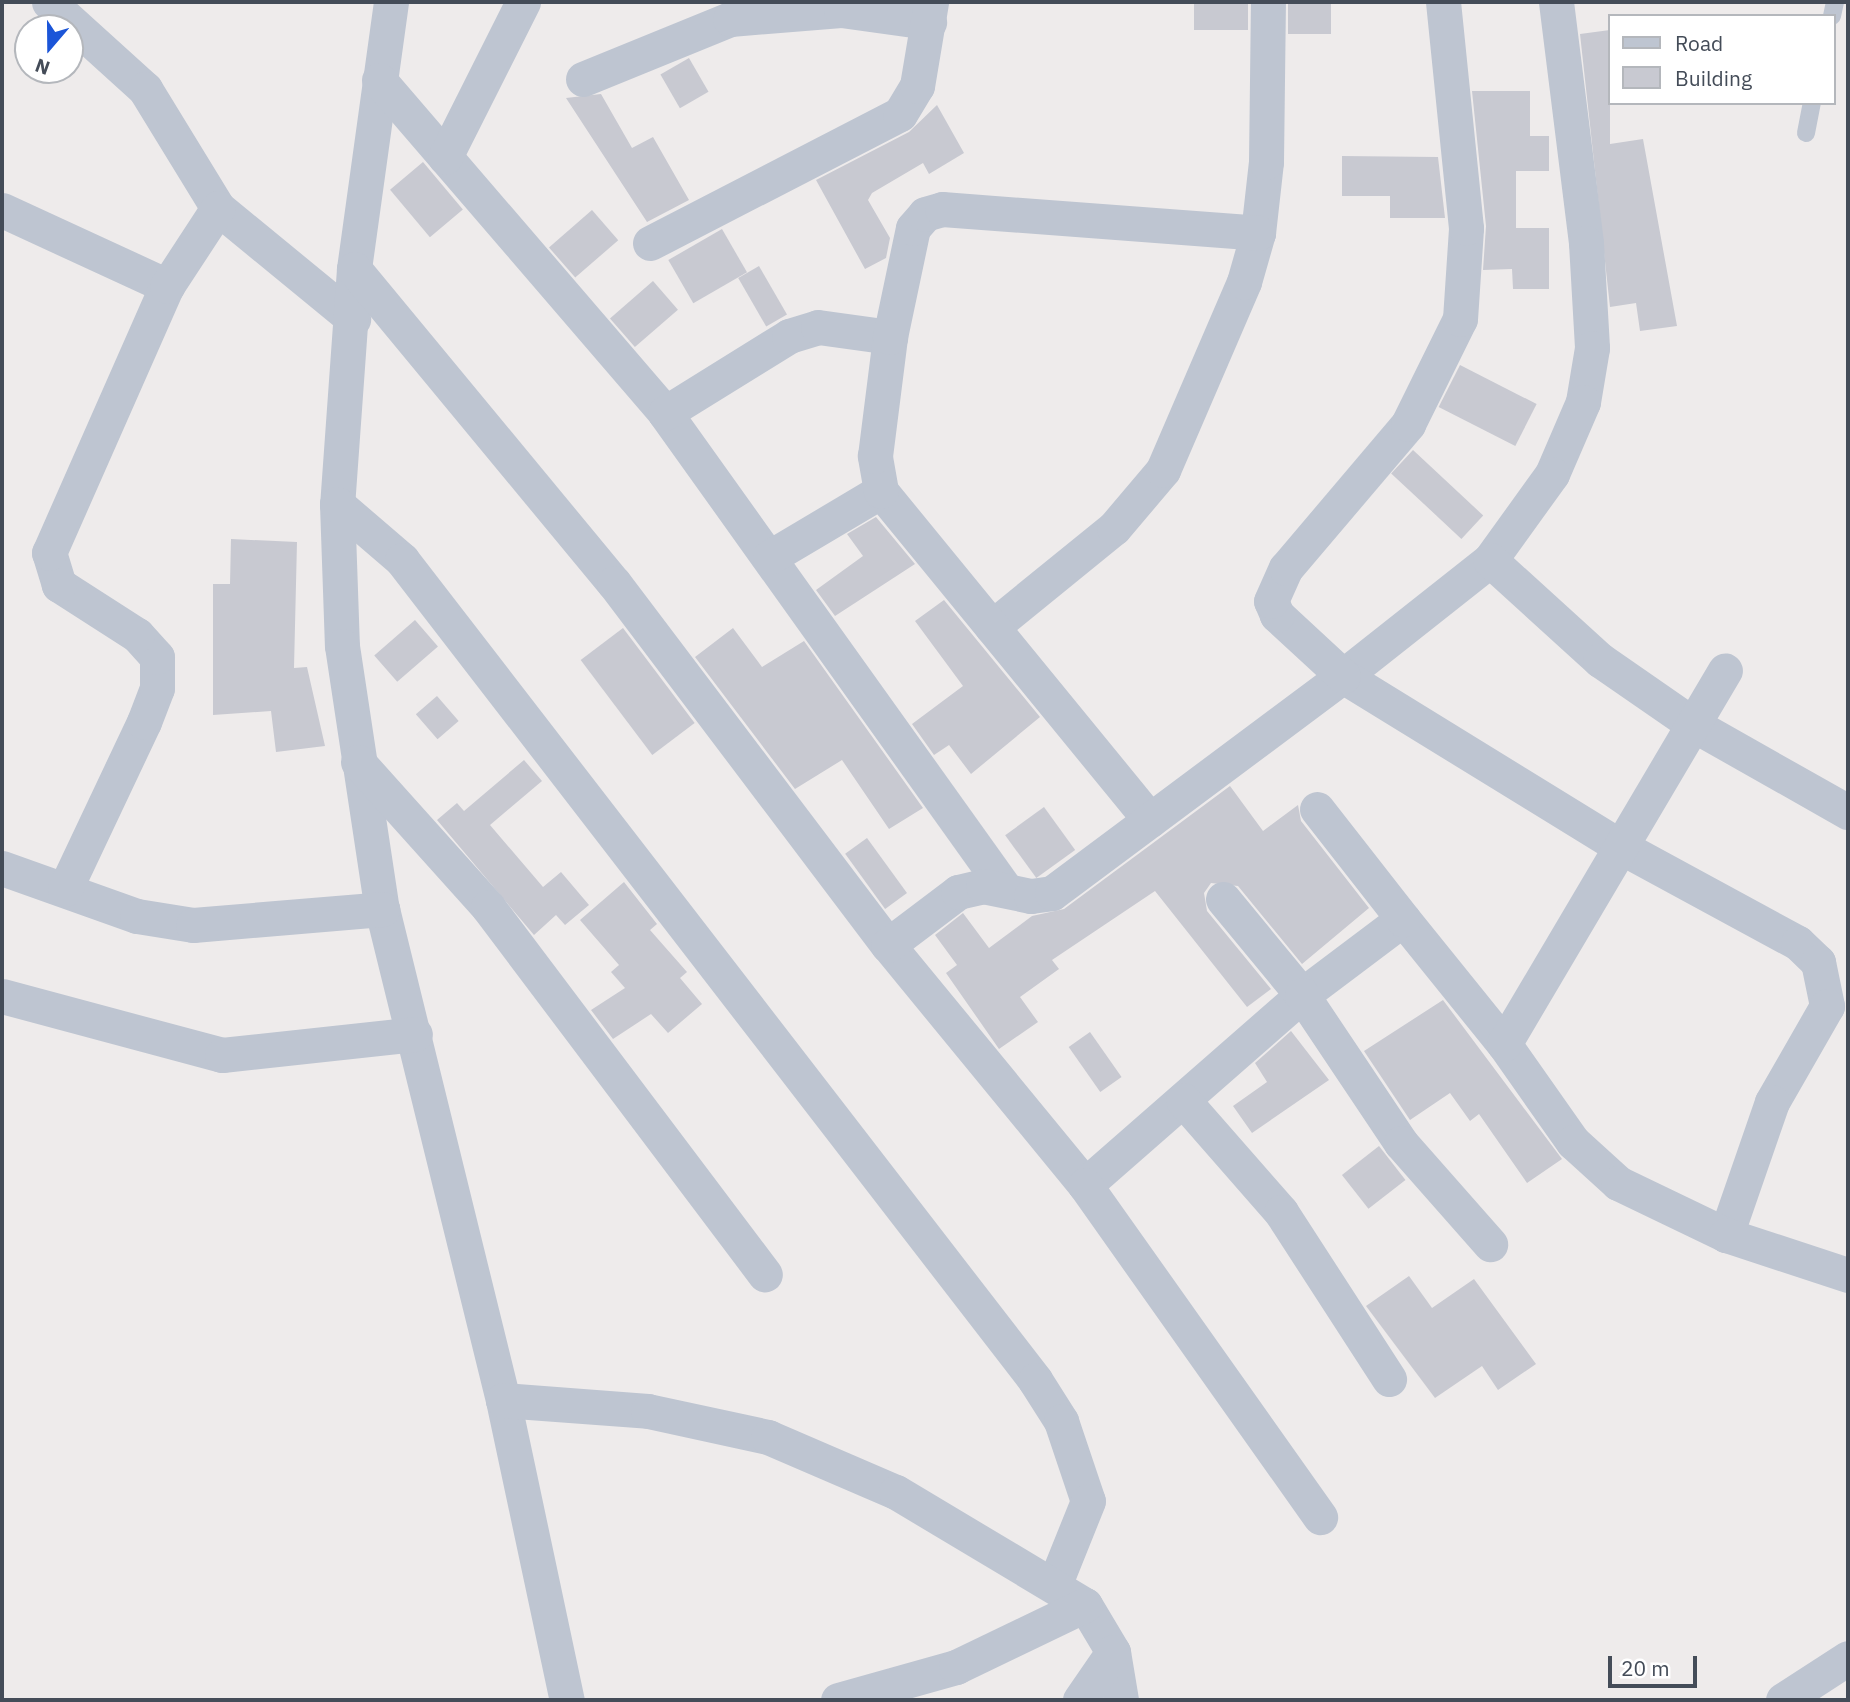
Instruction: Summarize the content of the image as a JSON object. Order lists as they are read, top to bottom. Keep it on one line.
{"legend":["Road","Building"],"scale_bar":"20 m","north":"bottom"}
